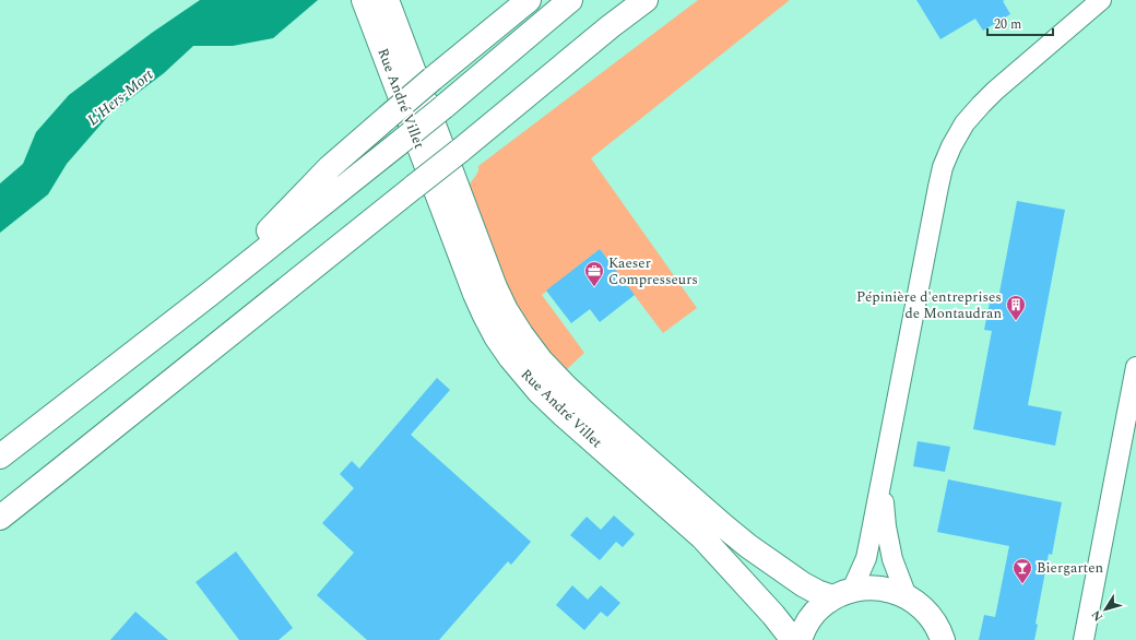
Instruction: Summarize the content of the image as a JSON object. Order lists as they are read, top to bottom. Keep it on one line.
{"streets":{"main road":["Rue André Villet"]},"water":["L'Hers-Mort"],"places":{"office":["Kaeser Compresseurs"],"building":["Pépinière d'entreprises de Montaudran"],"bar":["Biergarten"]},"scale_bar":"20 m","north":"bottom left"}
